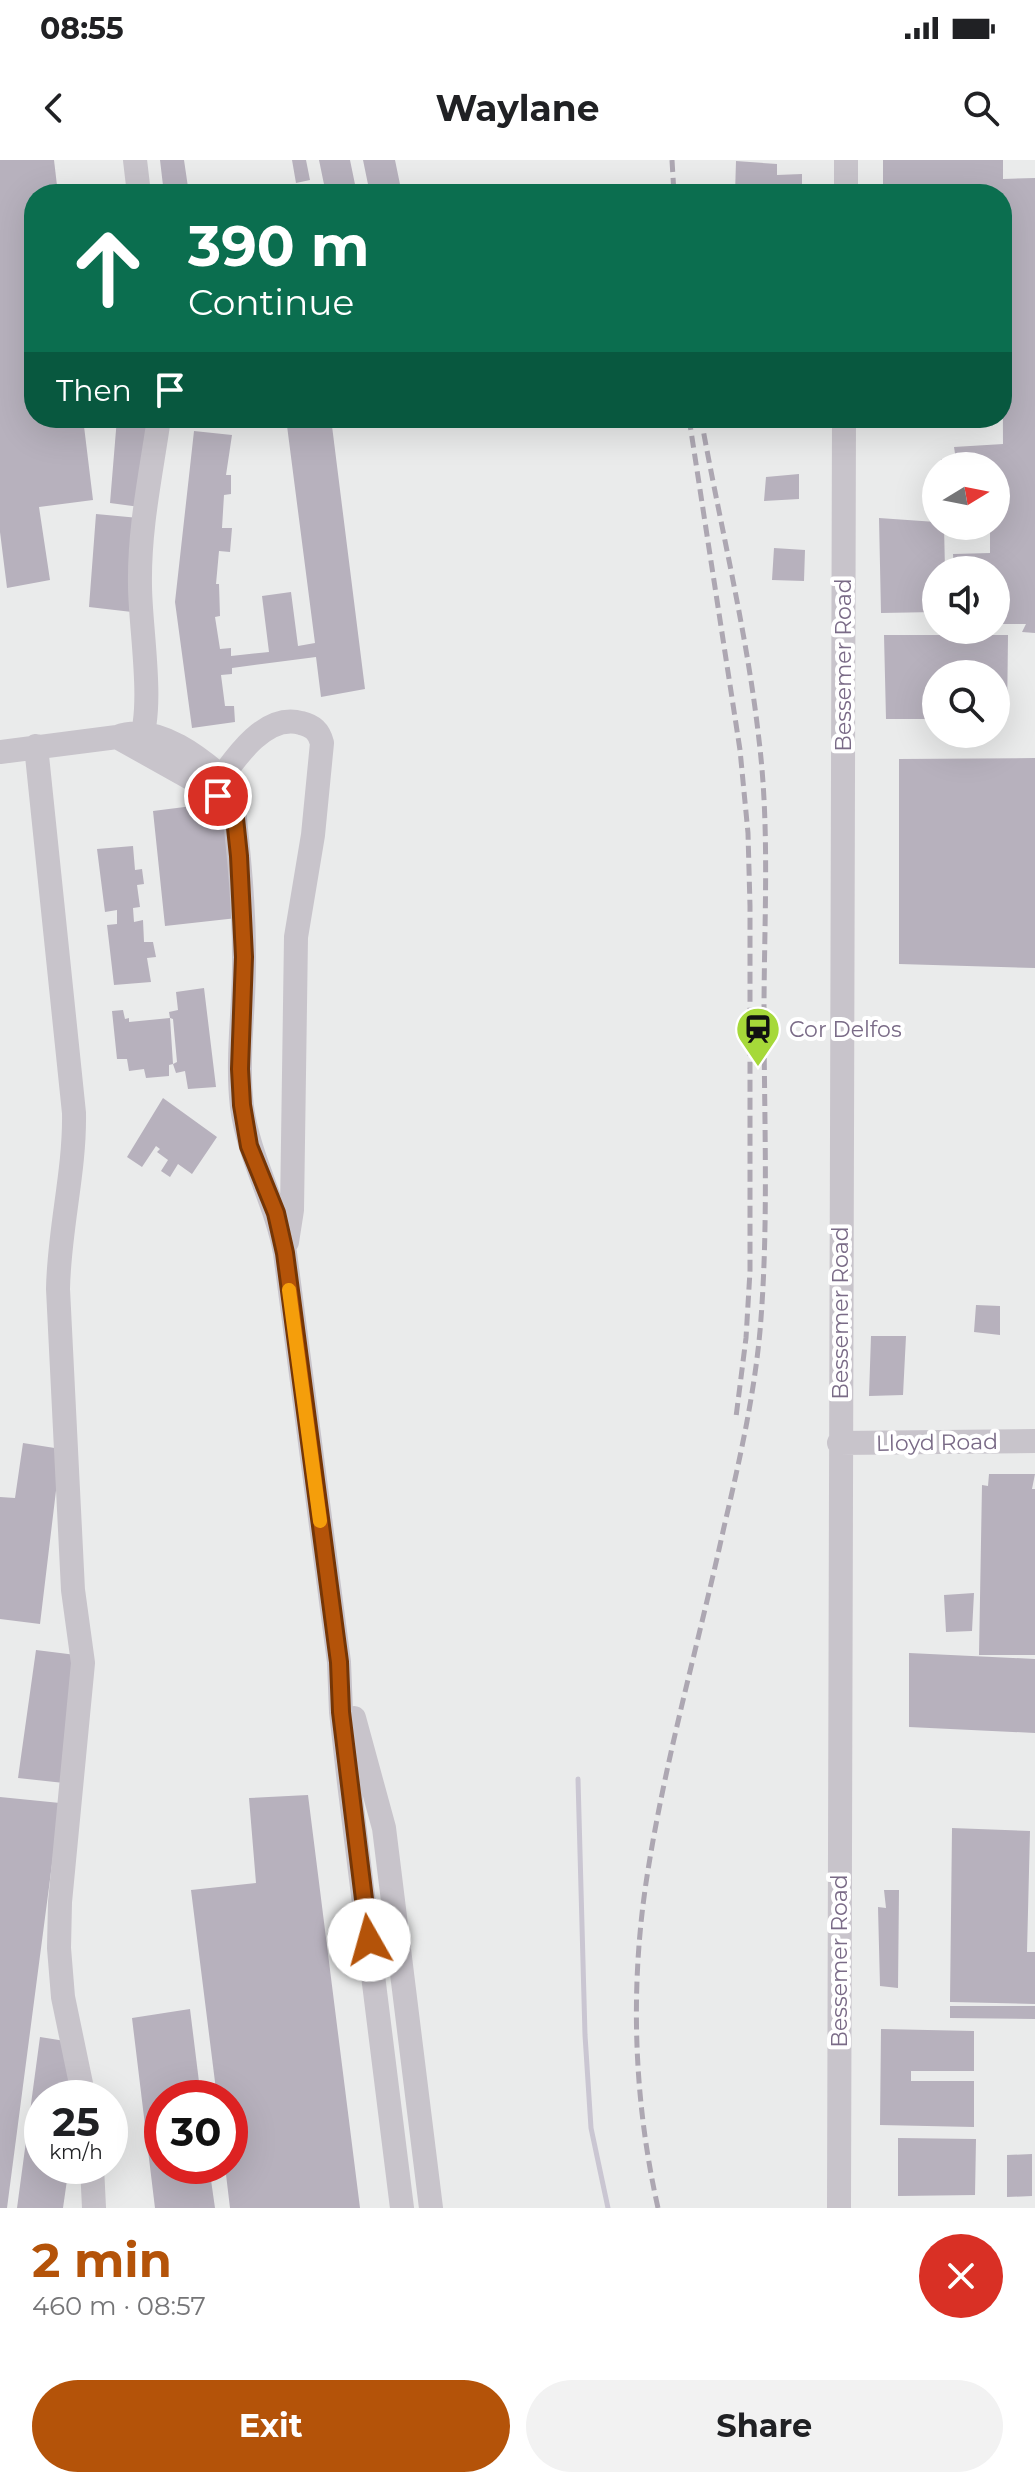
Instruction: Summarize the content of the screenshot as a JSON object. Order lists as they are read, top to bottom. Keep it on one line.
{"streets":{"street":["Bessemer Road","Lloyd Road"]},"crossings":[["Bessemer Road","Lloyd Road"]],"places":{"station":["Cor Delfos"]},"north":"right","page":{"status":"08:55","header":"Waylane","turn":["390 m","Continue"],"then":"Then","speed":"25 km/h","limit":"30","heading":["2 min","460 m · 08:57"],"buttons":["Exit","Share"]}}
